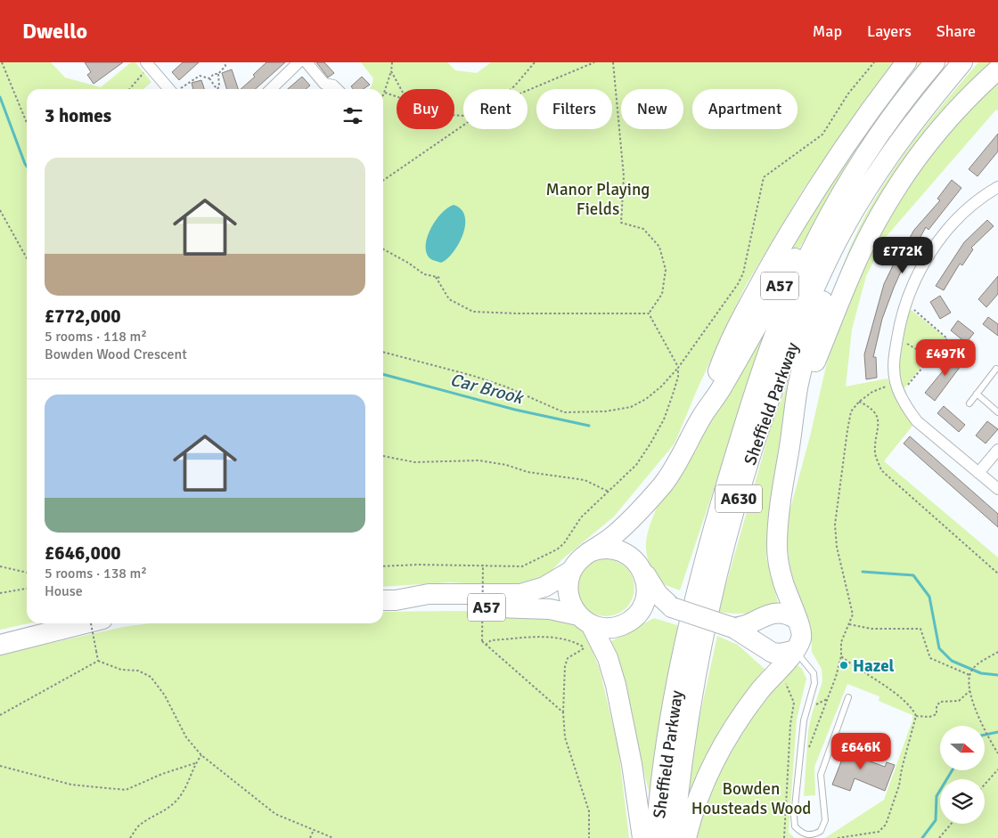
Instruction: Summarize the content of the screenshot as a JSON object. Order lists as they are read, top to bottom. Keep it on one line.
{"streets":{"highway":["A57","Sheffield Parkway","A630"]},"crossings":[["A57","Sheffield Parkway"]],"water":["Car Brook"],"parks":["Manor Playing Fields","Bowden Housteads Wood"],"places":["Hazel"],"north":"right","page":{"header":"Dwello","nav":["Map","Layers","Share"],"chip":["Buy","Rent","Filters","New","Apartment"],"heading":"3 homes","list":[{"name":"£772,000","note":"5 rooms · 118 m² · Bowden Wood Crescent"},{"name":"£646,000","note":"5 rooms · 138 m² · House"}],"price":["£772K","£497K","£646K"]}}
